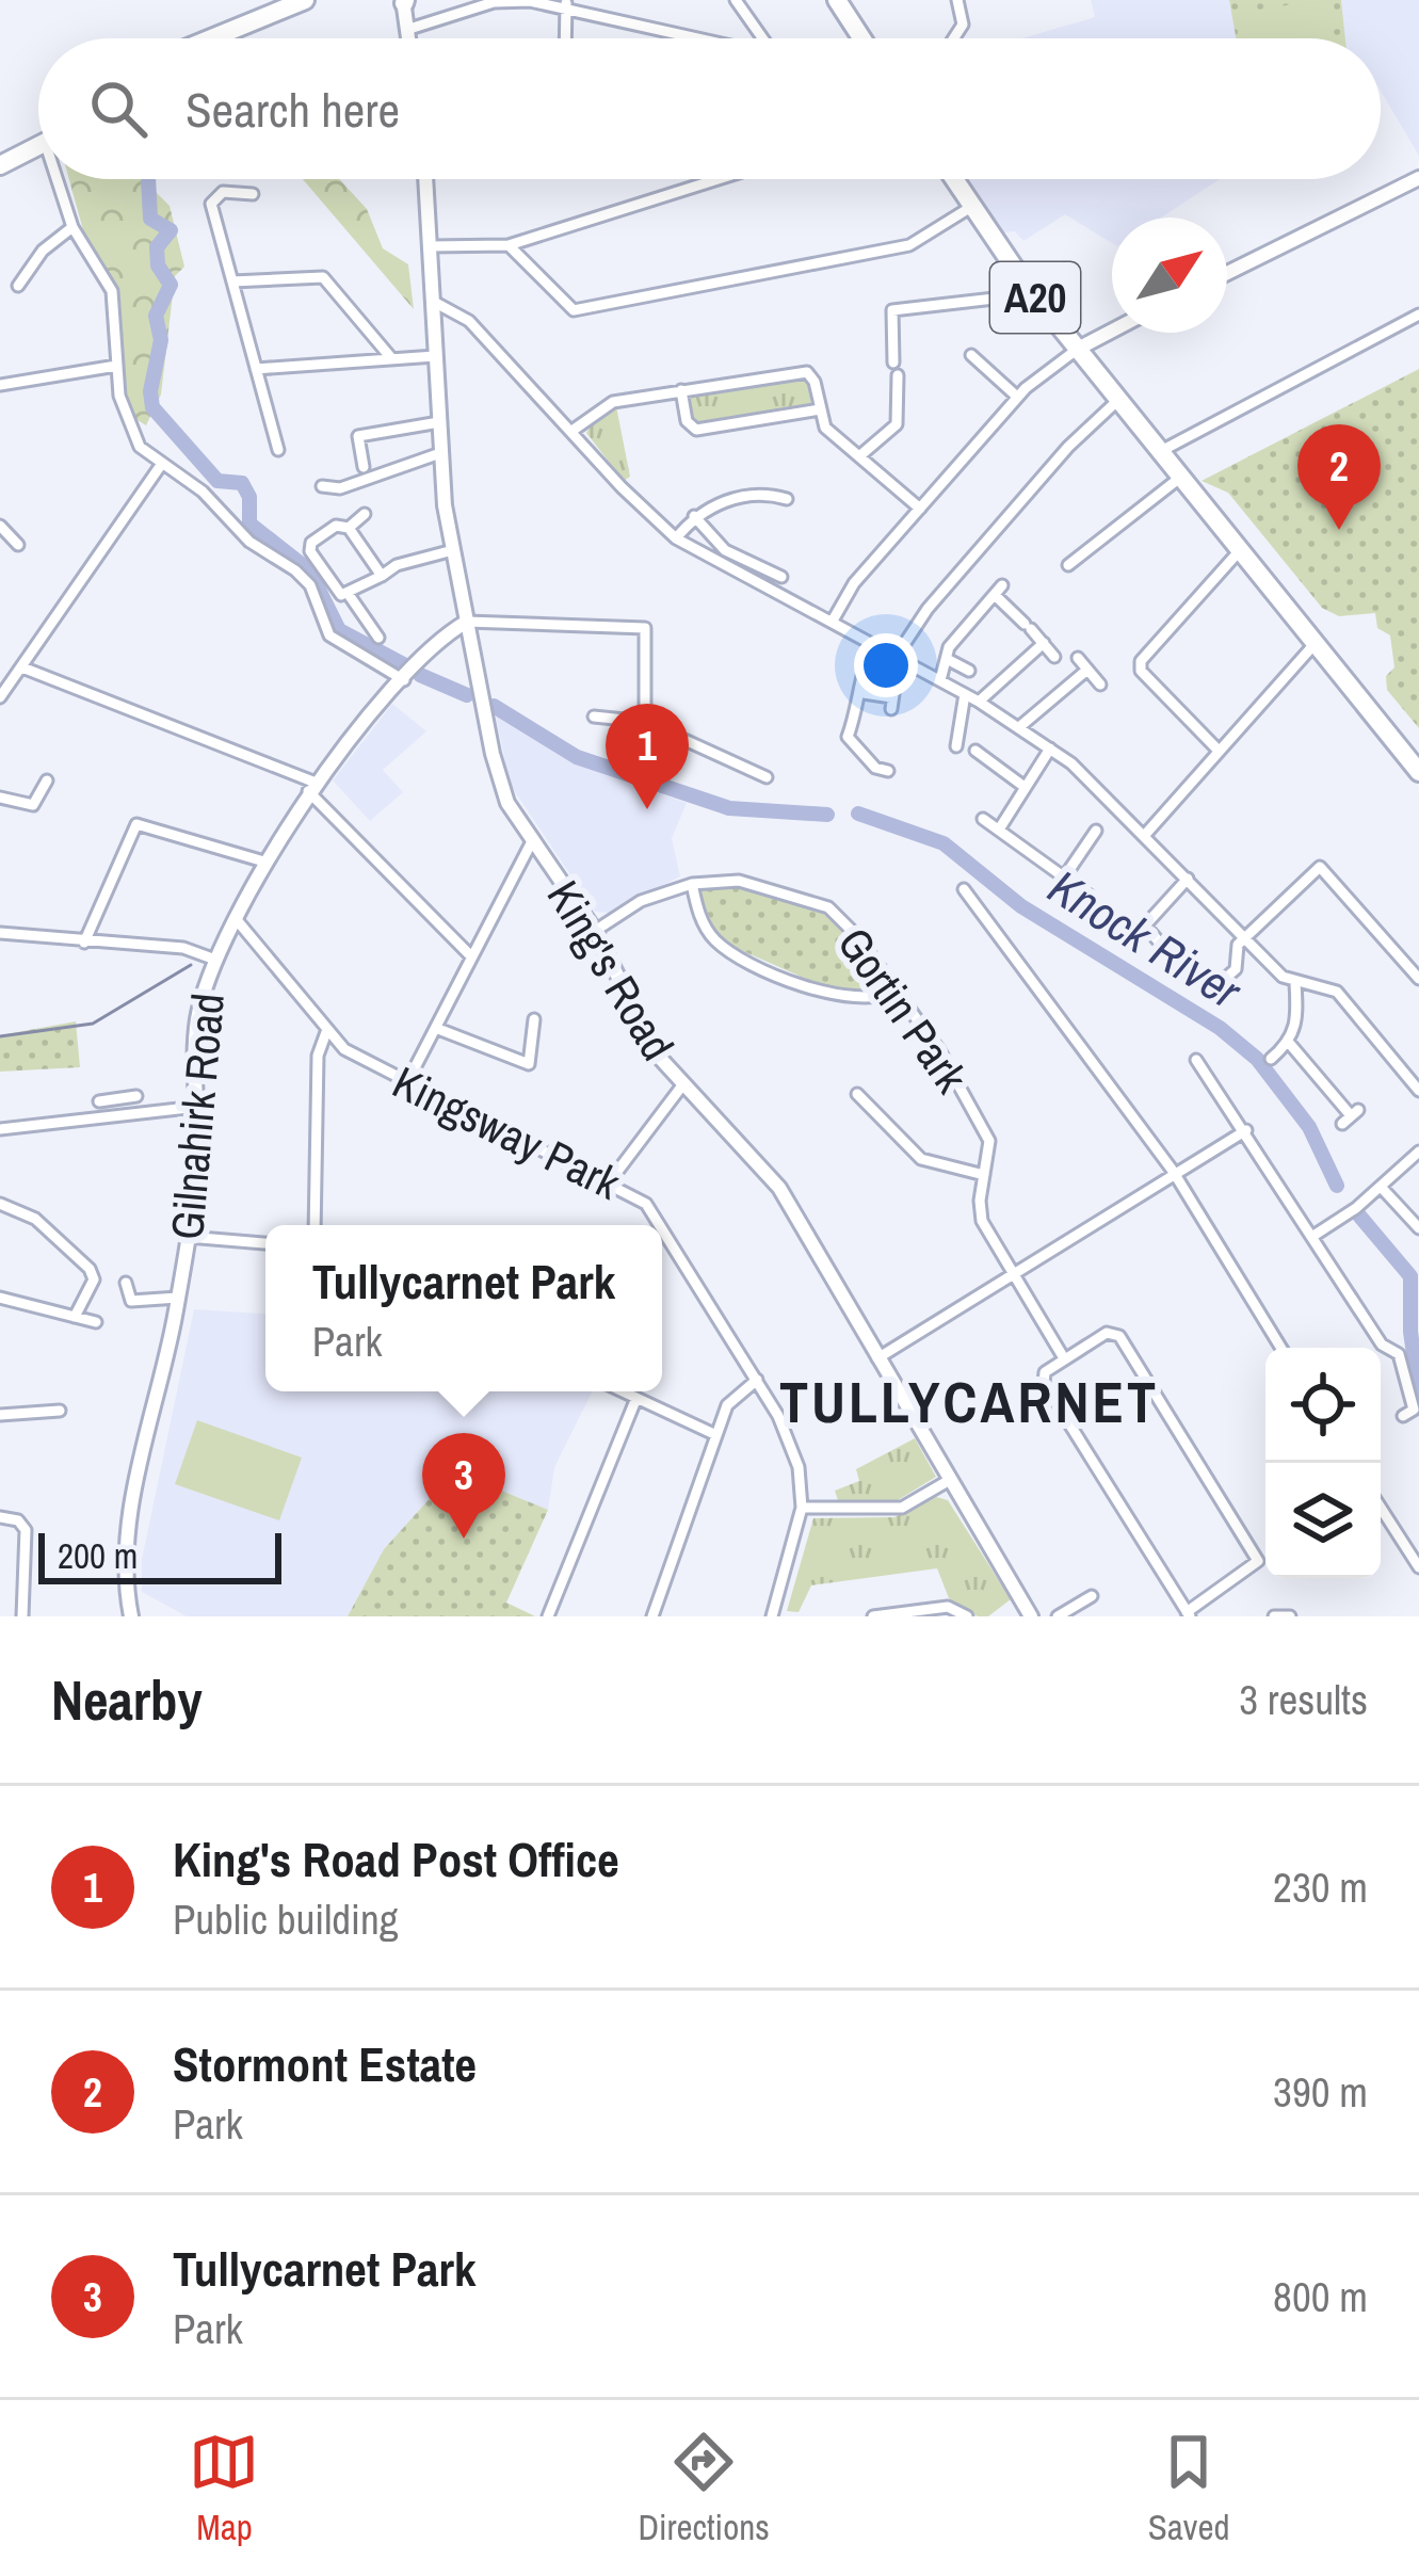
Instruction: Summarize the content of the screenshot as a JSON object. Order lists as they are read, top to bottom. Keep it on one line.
{"streets":{"highway":["A20"],"street":["King's Road","Gortin Park","Gilnahirk Road","Kingsway Park"]},"crossings":[["King's Road","Gortin Park"],["King's Road","Gilnahirk Road"],["Gilnahirk Road","Kingsway Park"]],"districts":["TULLYCARNET"],"water":["Knock River"],"scale_bar":"200 m","north":"top right","page":{"search":"Search here","pins":["2","1","3"],"popup":["Tullycarnet Park","Park"],"scale":"200 m","heading":["Nearby","3 results"],"list":[{"mark":"1","name":"King's Road Post Office","note":"Public building","value":"230 m"},{"mark":"2","name":"Stormont Estate","note":"Park","value":"390 m"},{"mark":"3","name":"Tullycarnet Park","note":"Park","value":"800 m"}],"nav":["Map","Directions","Saved"]}}
